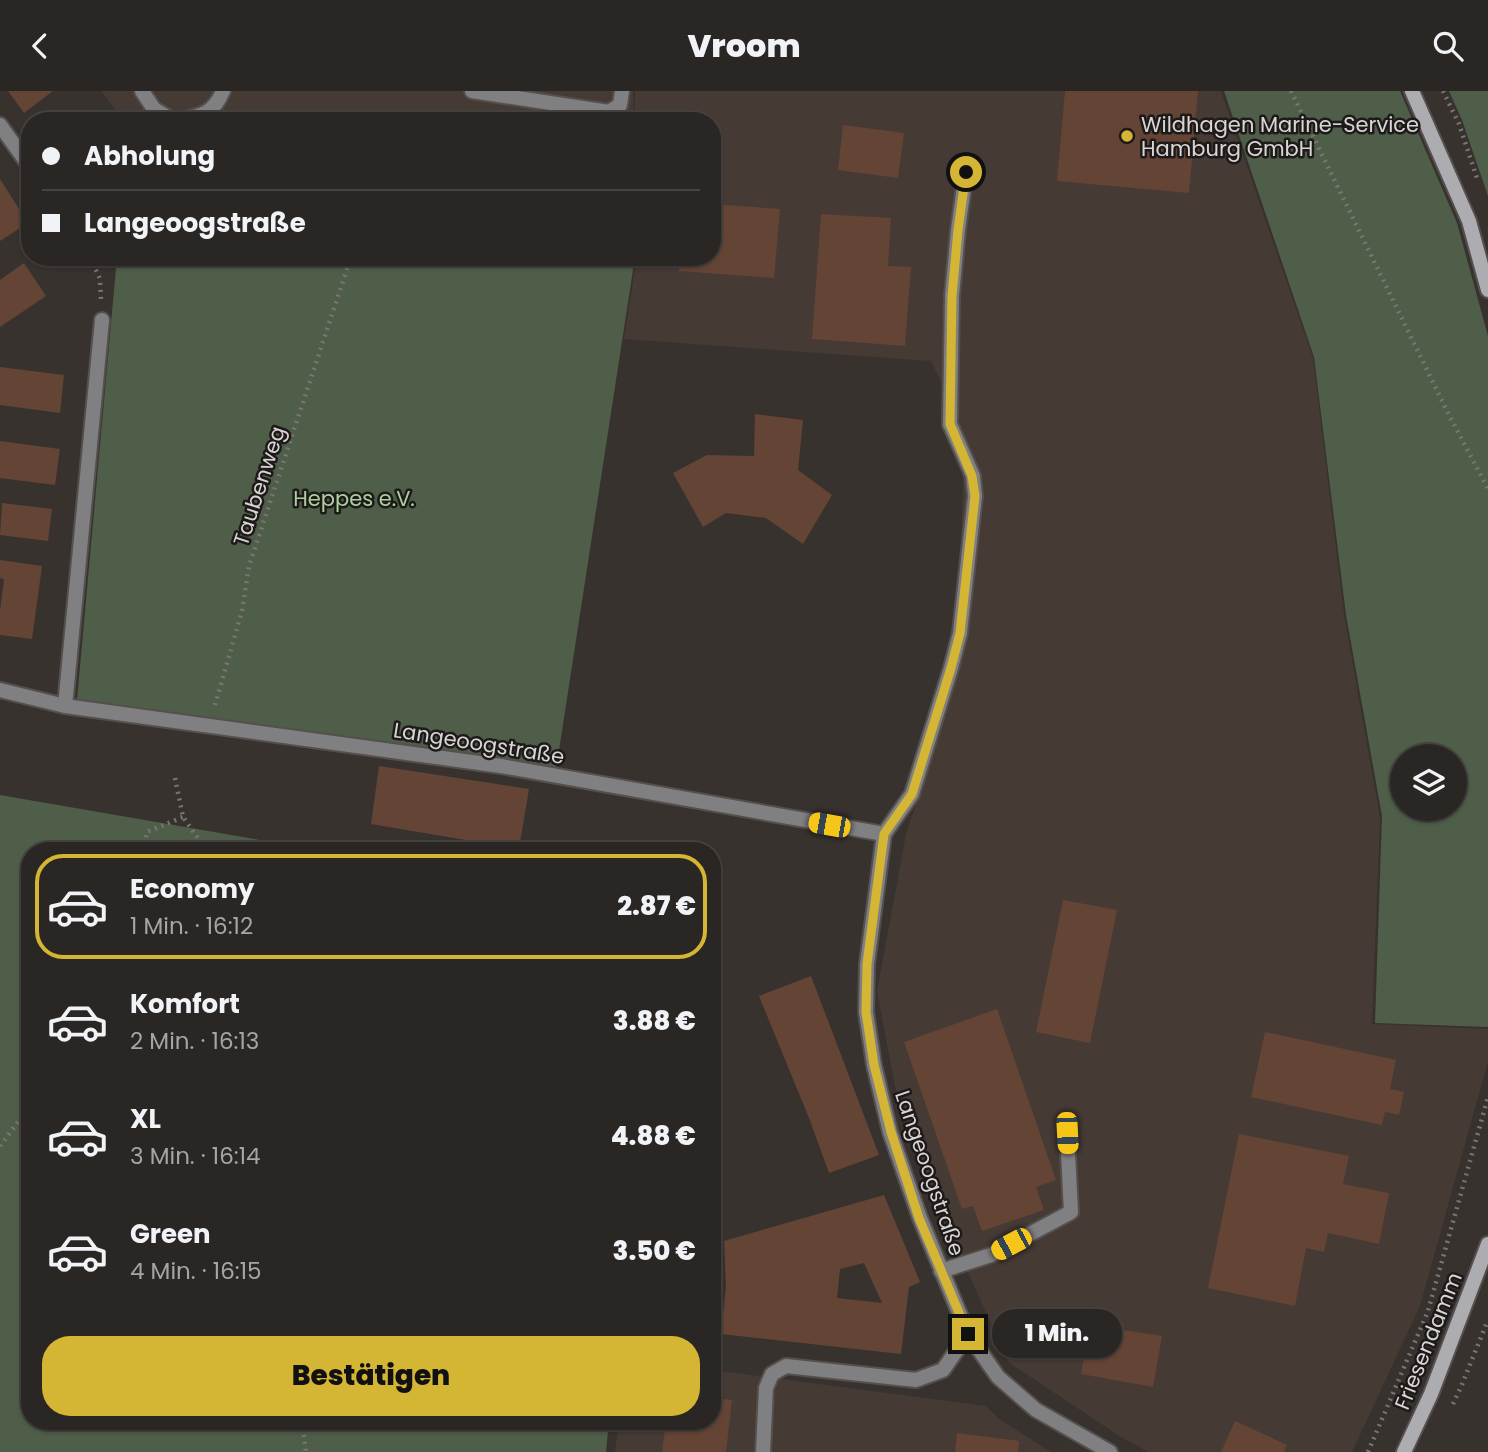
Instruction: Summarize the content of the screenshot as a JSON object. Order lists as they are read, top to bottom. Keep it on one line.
{"streets":{"main road":["Friesendamm"],"street":["Langeoogstraße"],"path":["Taubenweg"]},"crossings":[["Taubenweg","Langeoogstraße"]],"parks":["Heppes e.V."],"places":["Wildhagen Marine-Service Hamburg GmbH"],"page":{"header":"Vroom","banner":["Abholung","Langeoogstraße"],"list":[{"name":"Economy","note":"1 Min. · 16:12","value":"2.87 €"},{"name":"Komfort","note":"2 Min. · 16:13","value":"3.88 €"},{"name":"XL","note":"3 Min. · 16:14","value":"4.88 €"},{"name":"Green","note":"4 Min. · 16:15","value":"3.50 €"}],"bubble":"1 Min.","buttons":"Bestätigen"}}
